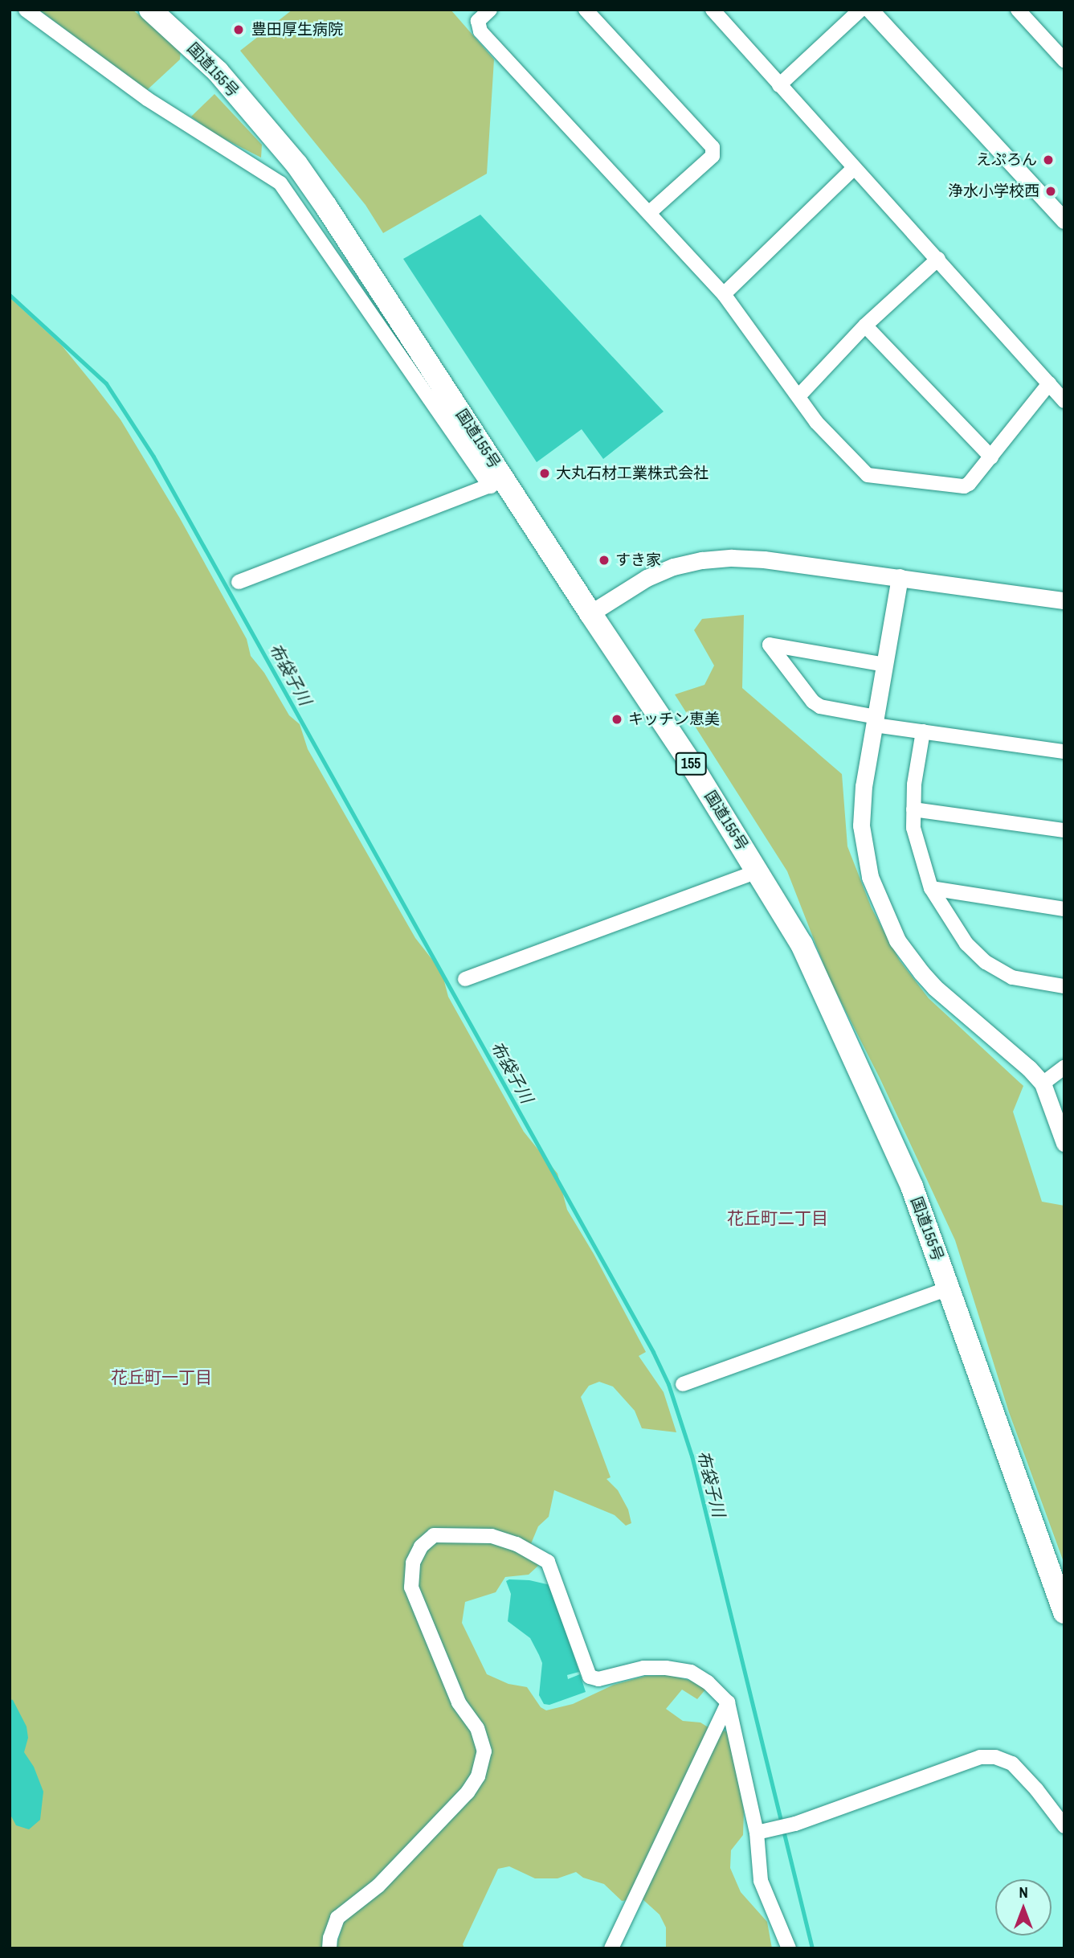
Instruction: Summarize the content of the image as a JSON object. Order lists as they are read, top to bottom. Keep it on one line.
{"streets":{"highway":["国道155号","155"]},"districts":["花丘町二丁目","花丘町一丁目"],"water":["布袋子川"],"places":["豊田厚生病院","えぷろん","浄水小学校西","大丸石材工業株式会社","すき家","キッチン恵美"],"north":"top"}
